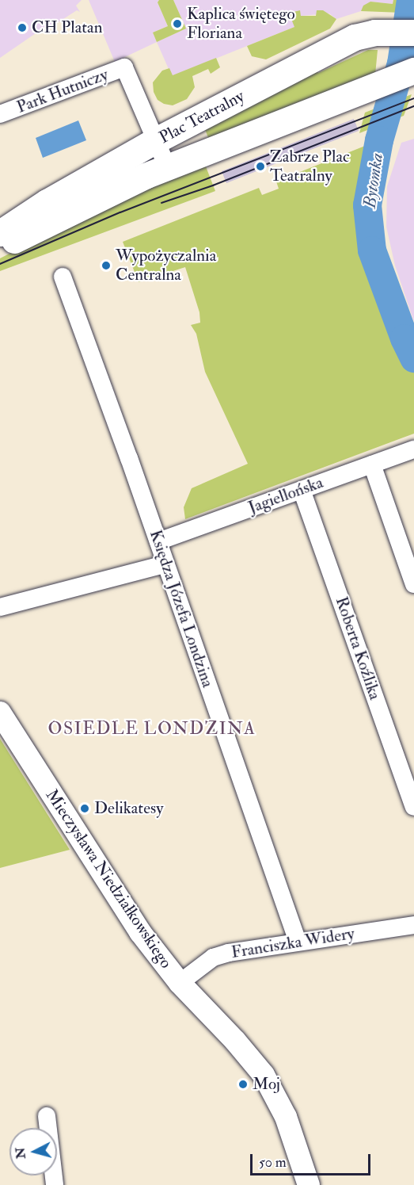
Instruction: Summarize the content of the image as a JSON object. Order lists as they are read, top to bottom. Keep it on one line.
{"streets":{"main road":["Plac Teatralny"],"street":["Park Hutniczy","Jagiellońska","Księdza Józefa Londzina","Roberta Koźlika","Mieczysława Niedziałkowskiego","Franciszka Widery"]},"crossings":[["Park Hutniczy","Plac Teatralny"],["Jagiellońska","Księdza Józefa Londzina"],["Jagiellońska","Roberta Koźlika"],["Księdza Józefa Londzina","Franciszka Widery"],["Mieczysława Niedziałkowskiego","Franciszka Widery"]],"districts":["OSIEDLE LONDZINA"],"water":["Bytomka"],"places":["Kaplica świętego Floriana","CH Platan","Zabrze Plac Teatralny","Wypożyczalnia Centralna","Delikatesy","Moj"],"scale_bar":"50 m","north":"left"}
